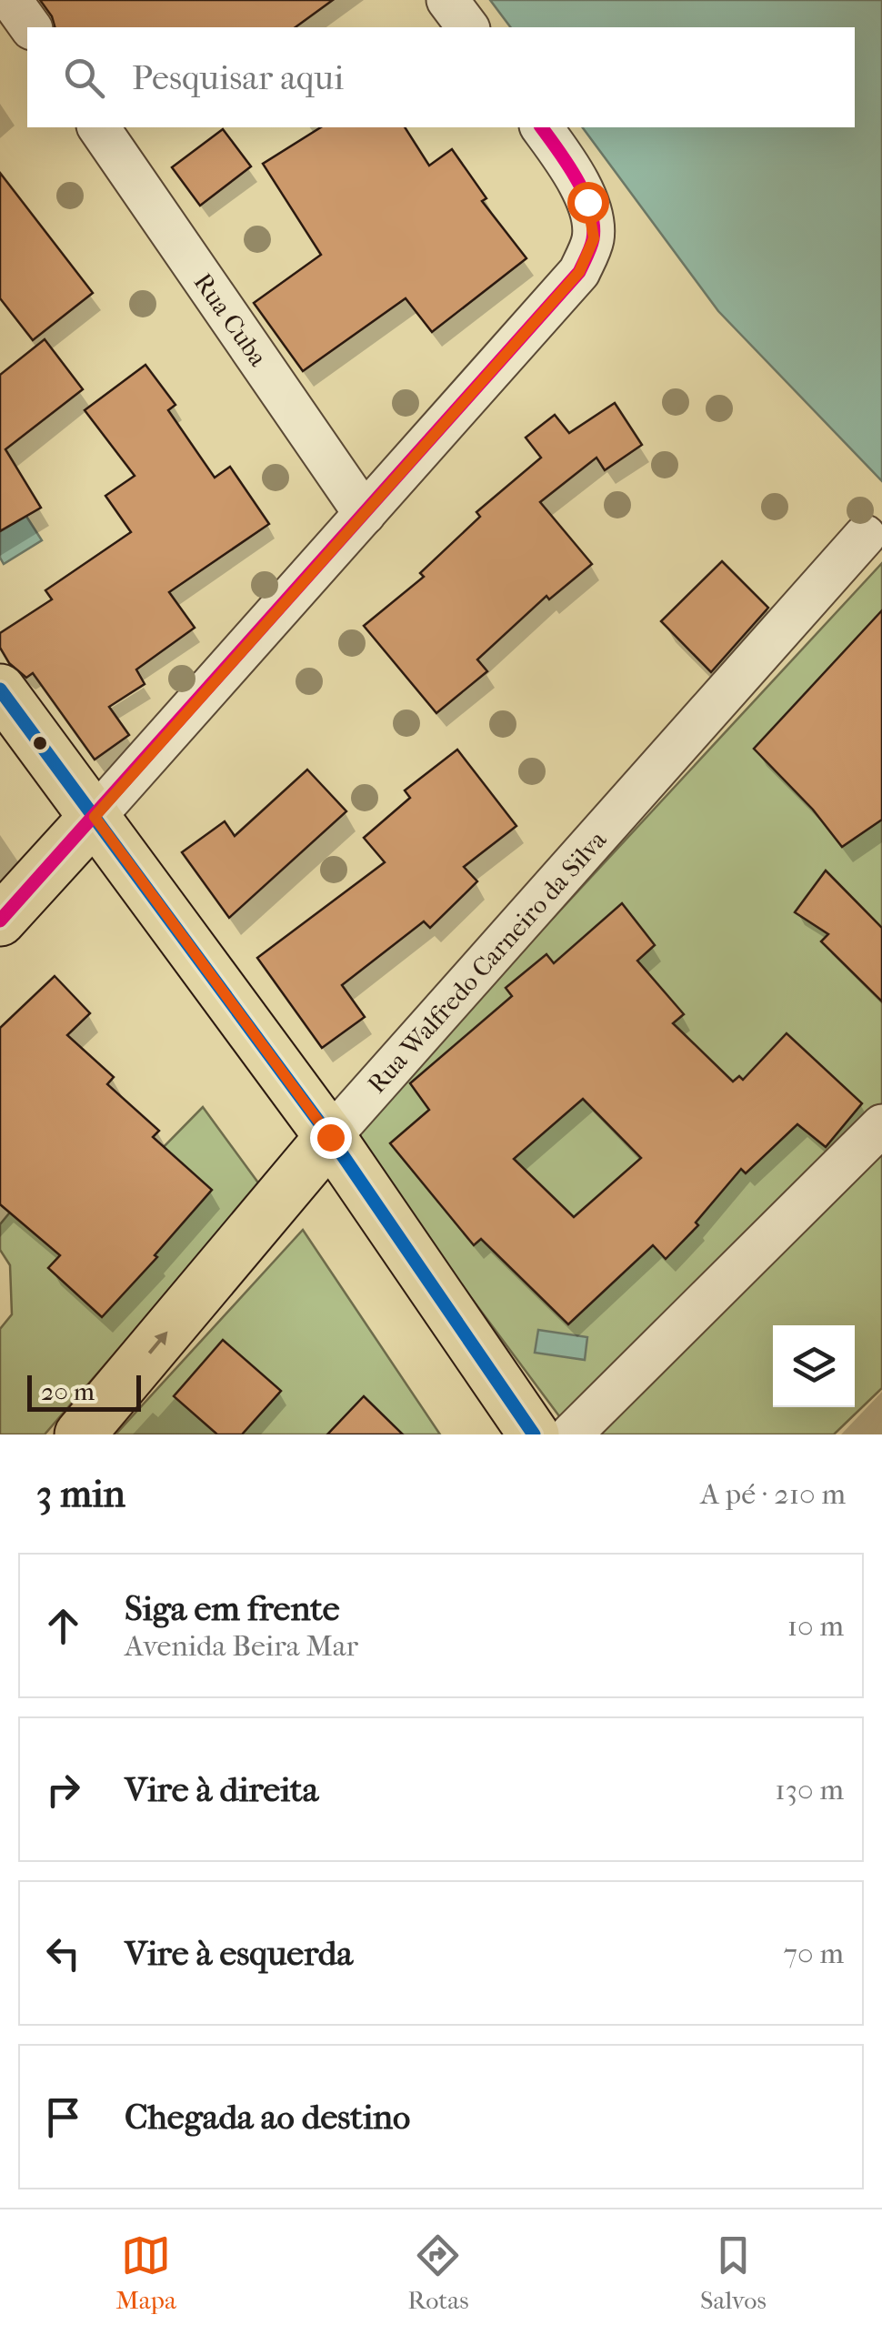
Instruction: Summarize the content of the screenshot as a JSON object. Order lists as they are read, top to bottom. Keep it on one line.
{"streets":{"main road":["Rua Walfredo Carneiro da Silva"],"street":["Rua Cuba"]},"scale_bar":"20 m","page":{"search":"Pesquisar aqui","scale":"20 m","heading":["3 min","A pé · 210 m"],"list":[["Siga em frente","Avenida Beira Mar","10 m"],["Vire à direita","130 m"],["Vire à esquerda","70 m"],"Chegada ao destino"],"nav":["Mapa","Rotas","Salvos"]}}
